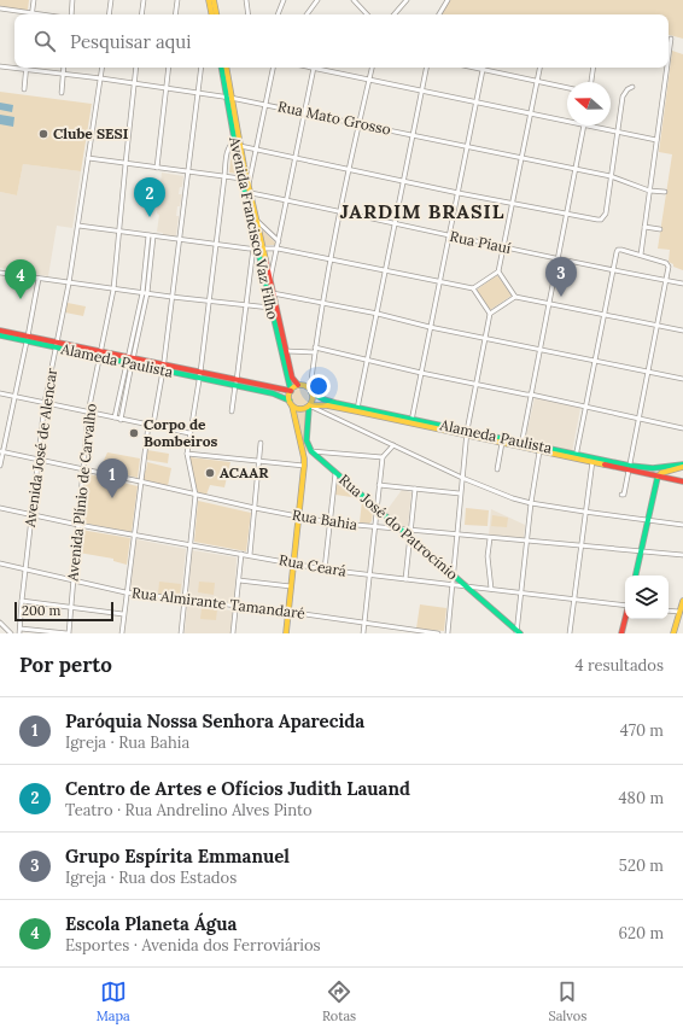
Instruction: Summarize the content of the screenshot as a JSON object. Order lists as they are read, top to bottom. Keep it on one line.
{"streets":{"main road":["Avenida Francisco Vaz Filho","Alameda Paulista","Rua José do Patrocínio"],"street":["Rua Mato Grosso","Rua Piauí","Avenida José de Alencar","Avenida Plínio de Carvalho","Rua Bahia","Rua Ceará","Rua Almirante Tamandaré"]},"crossings":[["Rua Mato Grosso","Avenida Francisco Vaz Filho"],["Rua Mato Grosso","Avenida José de Alencar"],["Rua Mato Grosso","Avenida Plínio de Carvalho"],["Avenida Francisco Vaz Filho","Rua Piauí"],["Avenida Francisco Vaz Filho","Alameda Paulista"],["Alameda Paulista","Avenida José de Alencar"],["Alameda Paulista","Avenida Plínio de Carvalho"],["Avenida José de Alencar","Rua Bahia"],["Avenida José de Alencar","Rua Ceará"],["Avenida José de Alencar","Rua Almirante Tamandaré"],["Avenida Plínio de Carvalho","Rua Bahia"],["Avenida Plínio de Carvalho","Rua Ceará"],["Avenida Plínio de Carvalho","Rua Almirante Tamandaré"],["Rua Bahia","Rua José do Patrocínio"],["Rua José do Patrocínio","Rua Ceará"]],"districts":["JARDIM BRASIL"],"places":["Clube SESI","Corpo de Bombeiros","ACAAR"],"scale_bar":"200 m","north":"left","page":{"search":"Pesquisar aqui","pins":["2","3","4","1"],"scale":"200 m","heading":["Por perto","4 resultados"],"list":[{"mark":"1","name":"Paróquia Nossa Senhora Aparecida","note":"Igreja · Rua Bahia","value":"470 m"},{"mark":"2","name":"Centro de Artes e Ofícios Judith Lauand","note":"Teatro · Rua Andrelino Alves Pinto","value":"480 m"},{"mark":"3","name":"Grupo Espírita Emmanuel","note":"Igreja · Rua dos Estados","value":"520 m"},{"mark":"4","name":"Escola Planeta Água","note":"Esportes · Avenida dos Ferroviários","value":"620 m"}],"nav":["Mapa","Rotas","Salvos"]}}
